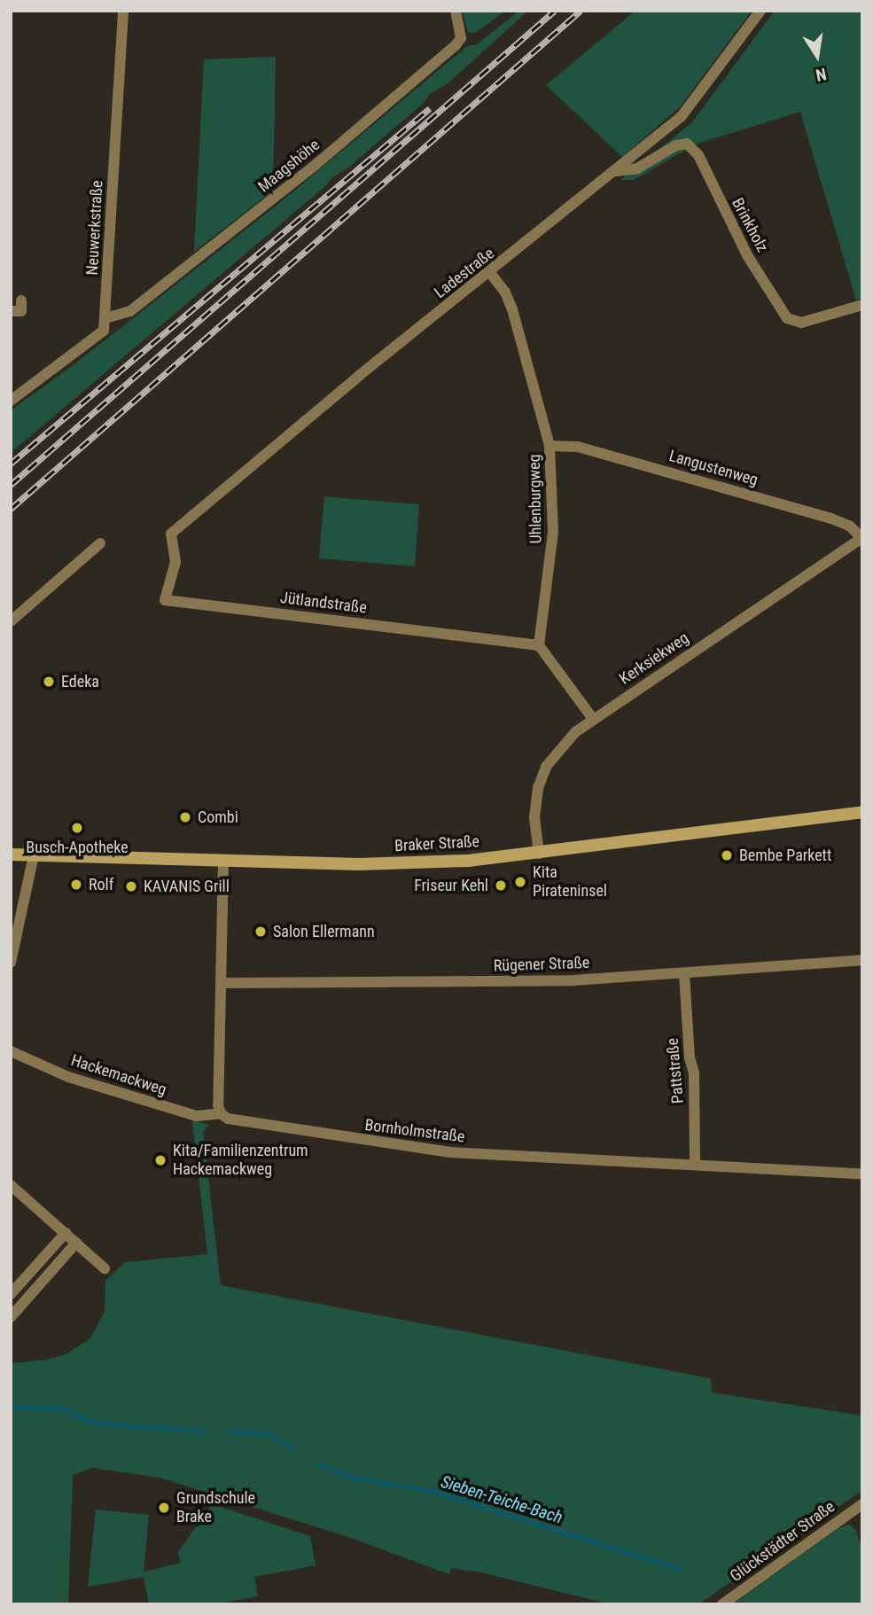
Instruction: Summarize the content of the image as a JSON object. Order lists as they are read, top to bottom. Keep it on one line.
{"streets":{"main road":["Braker Straße"],"street":["Maagshöhe","Brinkholz","Neuwerkstraße","Ladestraße","Langustenweg","Uhlenburgweg","Jütlandstraße","Kerksiekweg","Rügener Straße","Pattstraße","Hackemackweg","Bornholmstraße","Glückstädter Straße"]},"crossings":[["Maagshöhe","Neuwerkstraße"],["Brinkholz","Ladestraße"],["Ladestraße","Uhlenburgweg"],["Ladestraße","Jütlandstraße"],["Langustenweg","Uhlenburgweg"],["Langustenweg","Kerksiekweg"],["Uhlenburgweg","Jütlandstraße"],["Kerksiekweg","Braker Straße"],["Rügener Straße","Pattstraße"],["Pattstraße","Bornholmstraße"],["Hackemackweg","Bornholmstraße"]],"water":["Sieben-Teiche-Bach"],"places":["Edeka","Combi","Busch-Apotheke","Bembe Parkett","Kita Pirateninsel","Rolf","Friseur Kehl","KAVANIS Grill","Salon Ellermann","Kita/Familienzentrum Hackemackweg","Grundschule Brake"],"north":"bottom"}
